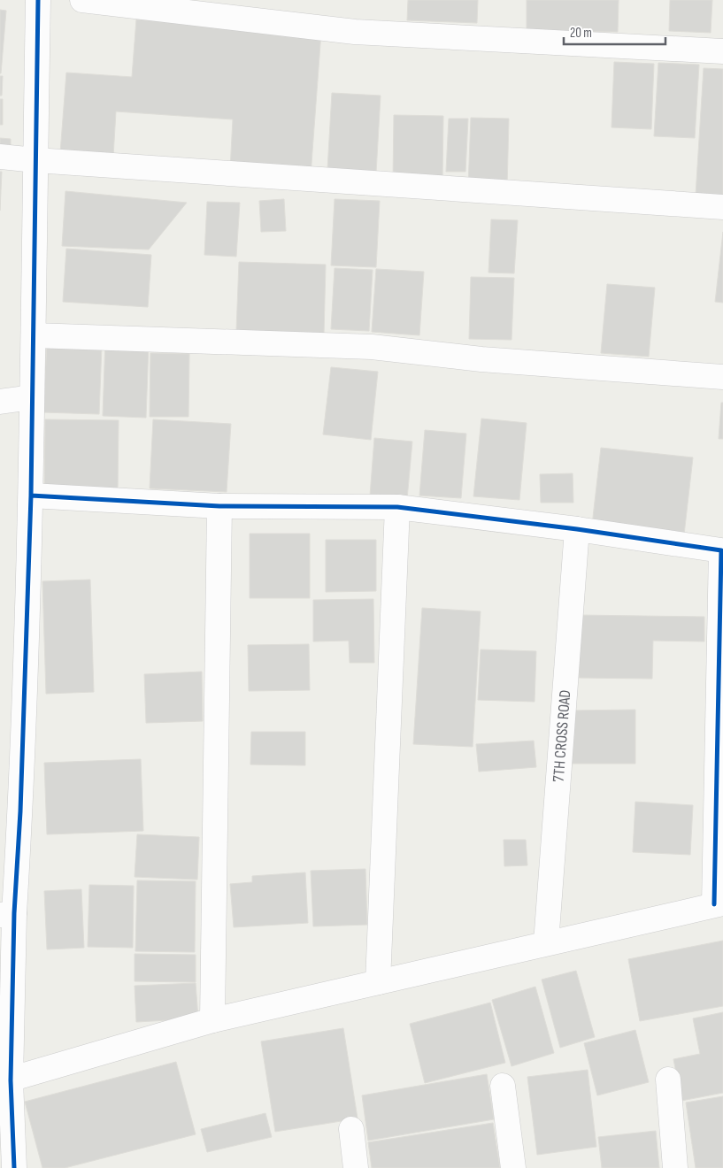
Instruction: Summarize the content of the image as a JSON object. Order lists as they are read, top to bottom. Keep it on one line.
{"streets":{"street":["7TH CROSS ROAD"]},"scale_bar":"20 m"}
